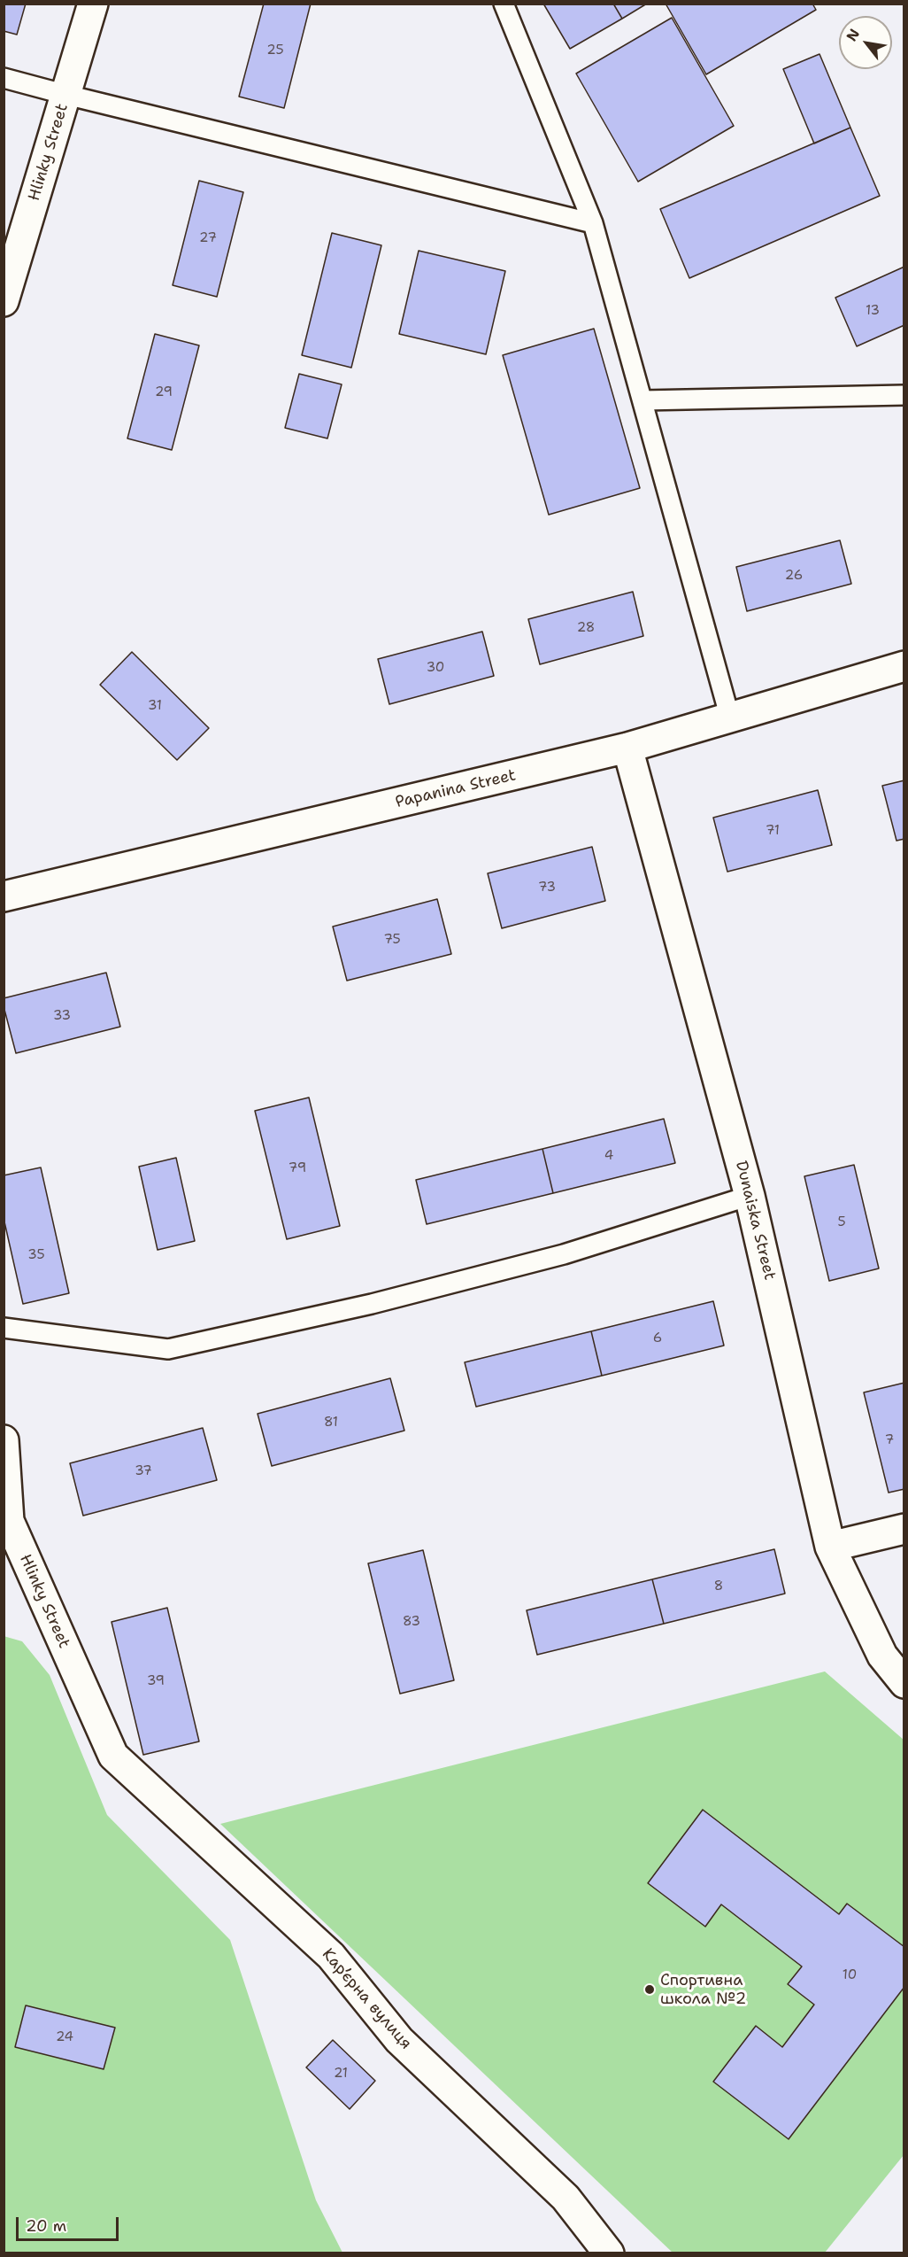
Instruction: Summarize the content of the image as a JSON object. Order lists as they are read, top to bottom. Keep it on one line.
{"streets":{"street":["Hlinky Street","Papanina Street","Dunaiska Street","Кар’єрна вулиця"]},"crossings":[["Hlinky Street","Кар’єрна вулиця"],["Papanina Street","Dunaiska Street"]],"places":["Спортивна школа №2"],"house_numbers":["25","27","13","29","26","28","30","31","71","73","75","33","4","79","5","35","6","81","7","37","8","83","39","10","24","21"],"scale_bar":"20 m","north":"top left"}
